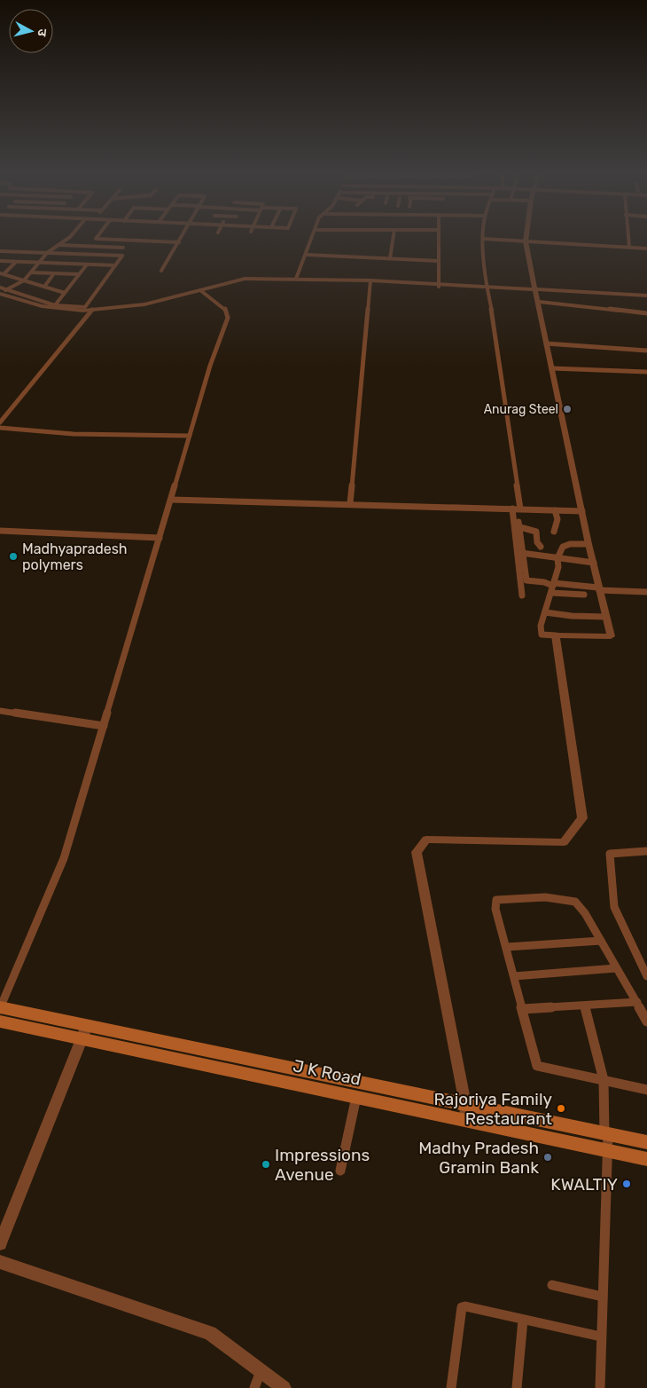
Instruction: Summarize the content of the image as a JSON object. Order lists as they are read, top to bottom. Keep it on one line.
{"streets":{"main road":["J K Road"]},"places":["Anurag Steel","Madhyapradesh polymers","Rajoriya Family Restaurant","Madhy Pradesh Gramin Bank","Impressions Avenue","KWALTIY"],"north":"right"}
